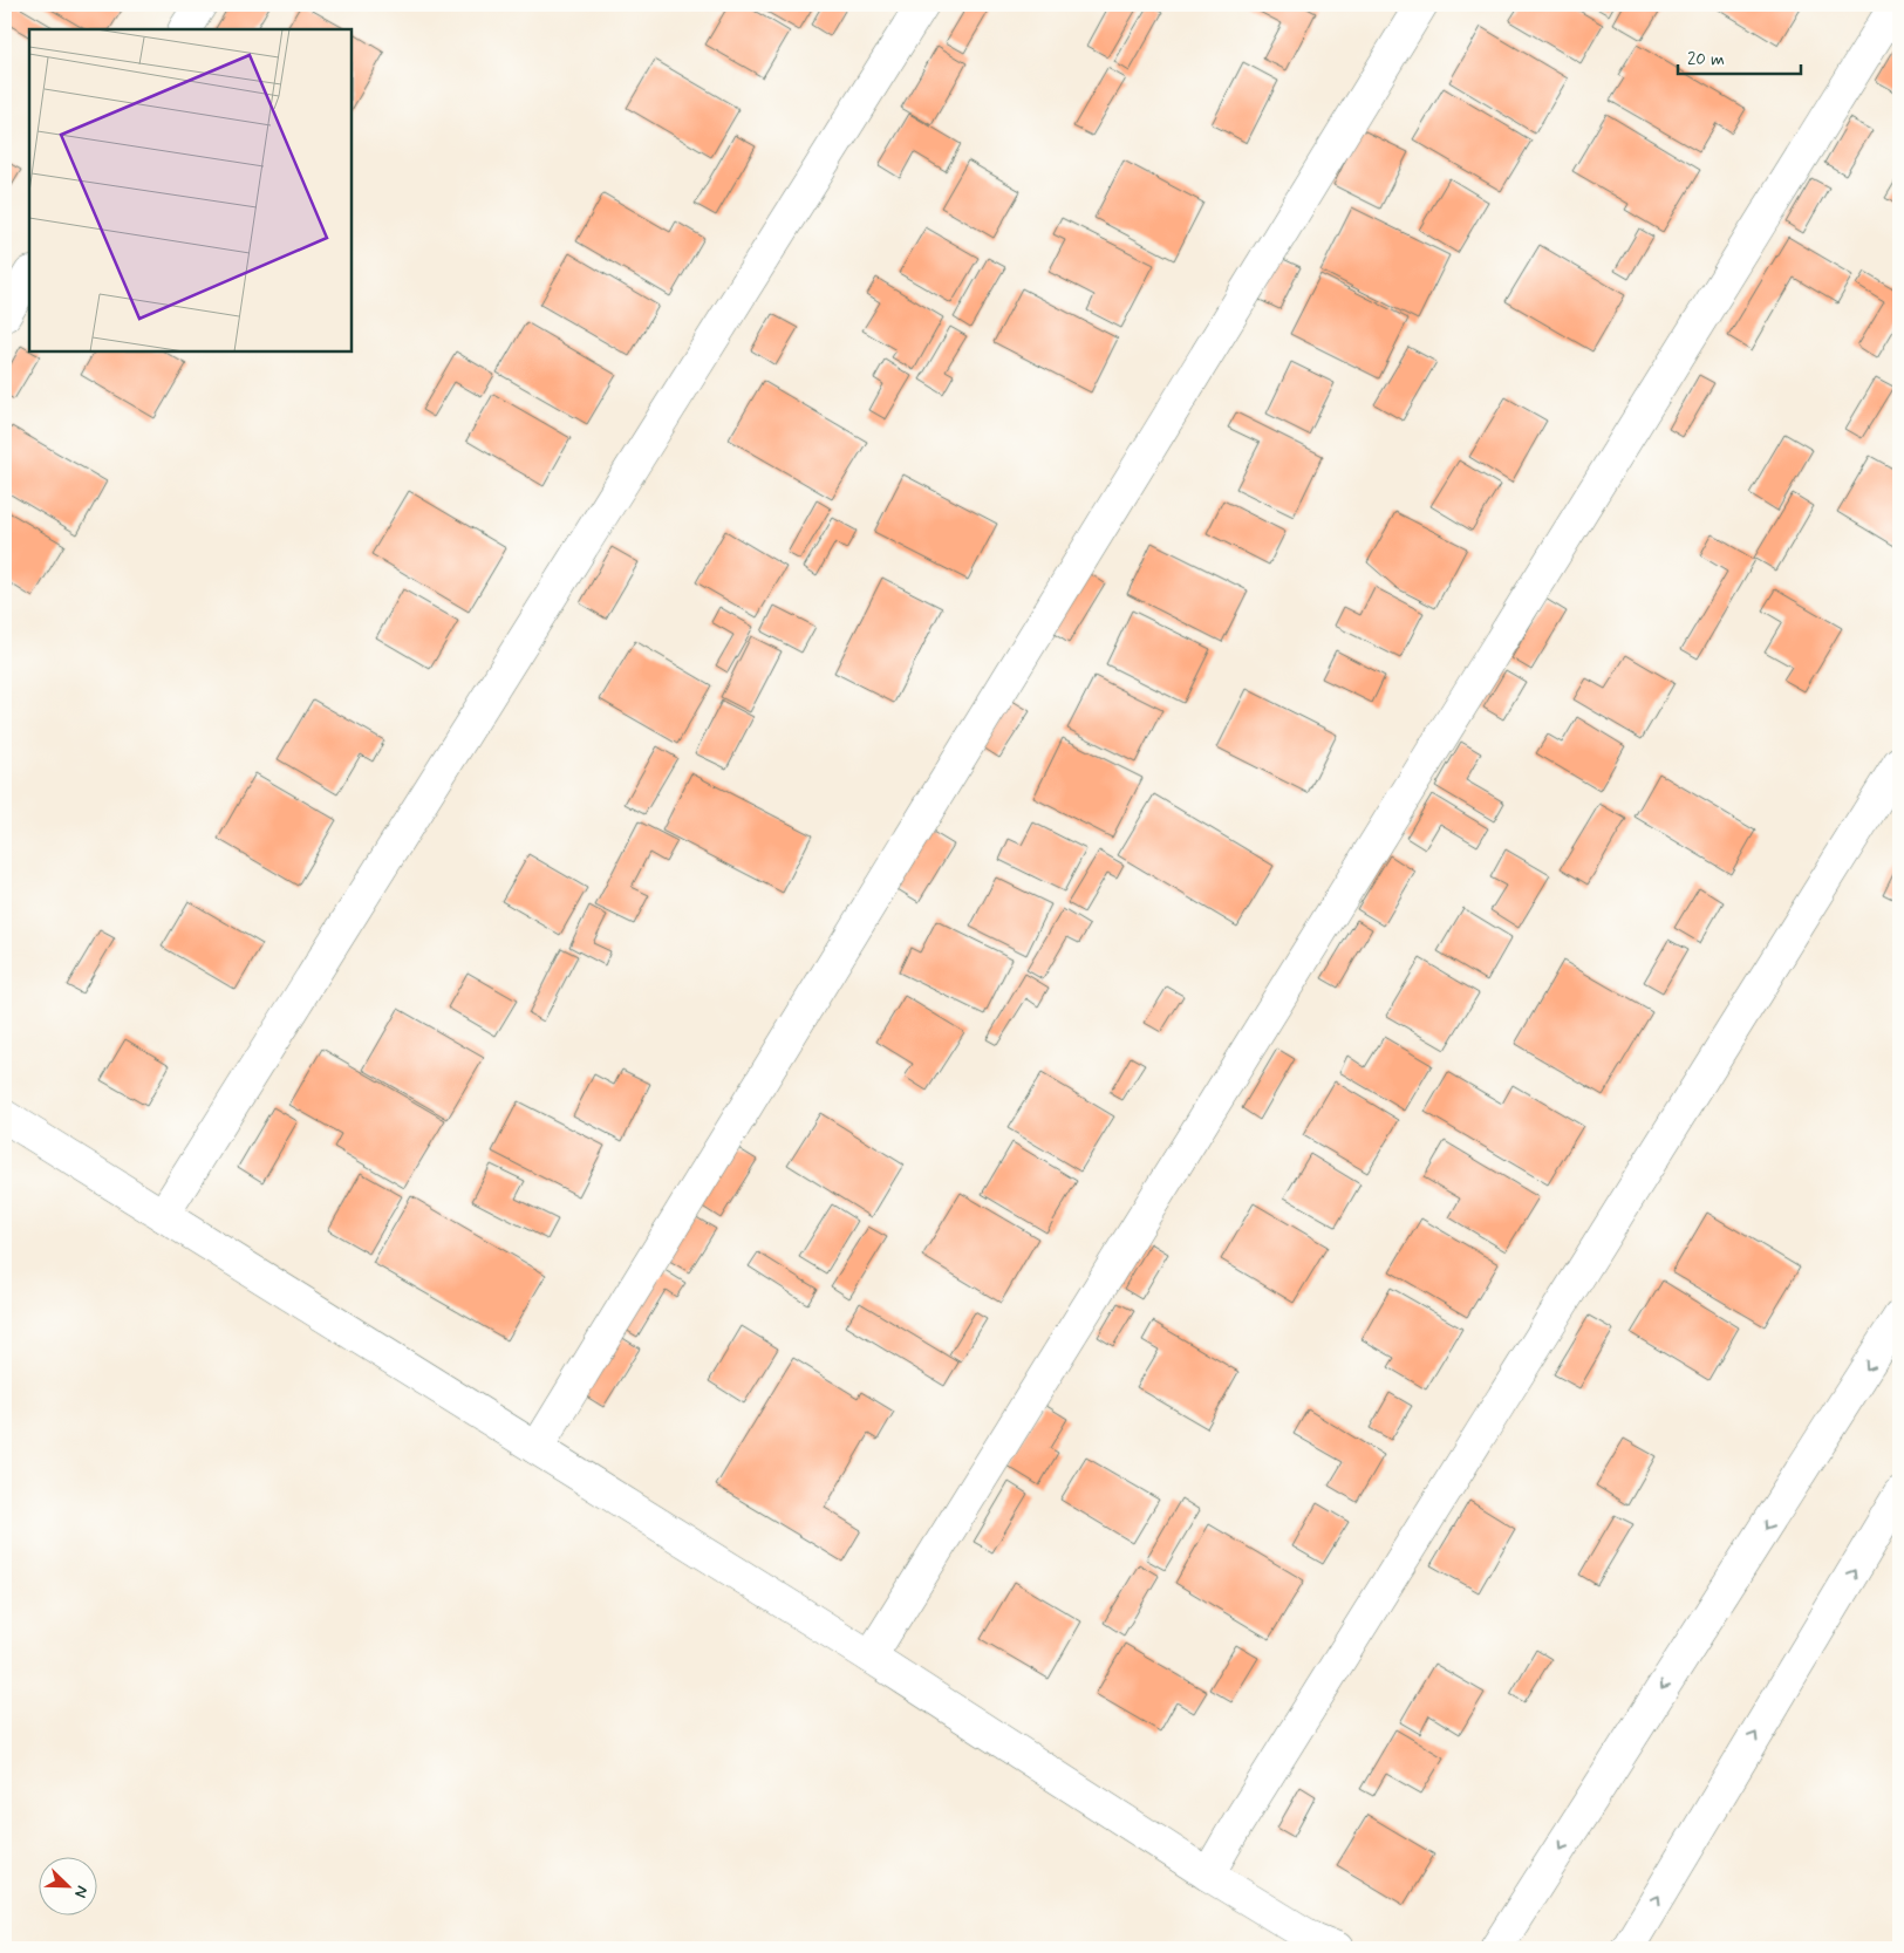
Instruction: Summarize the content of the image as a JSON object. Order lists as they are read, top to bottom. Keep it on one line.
{"scale_bar":"20 m","north":"bottom right"}
